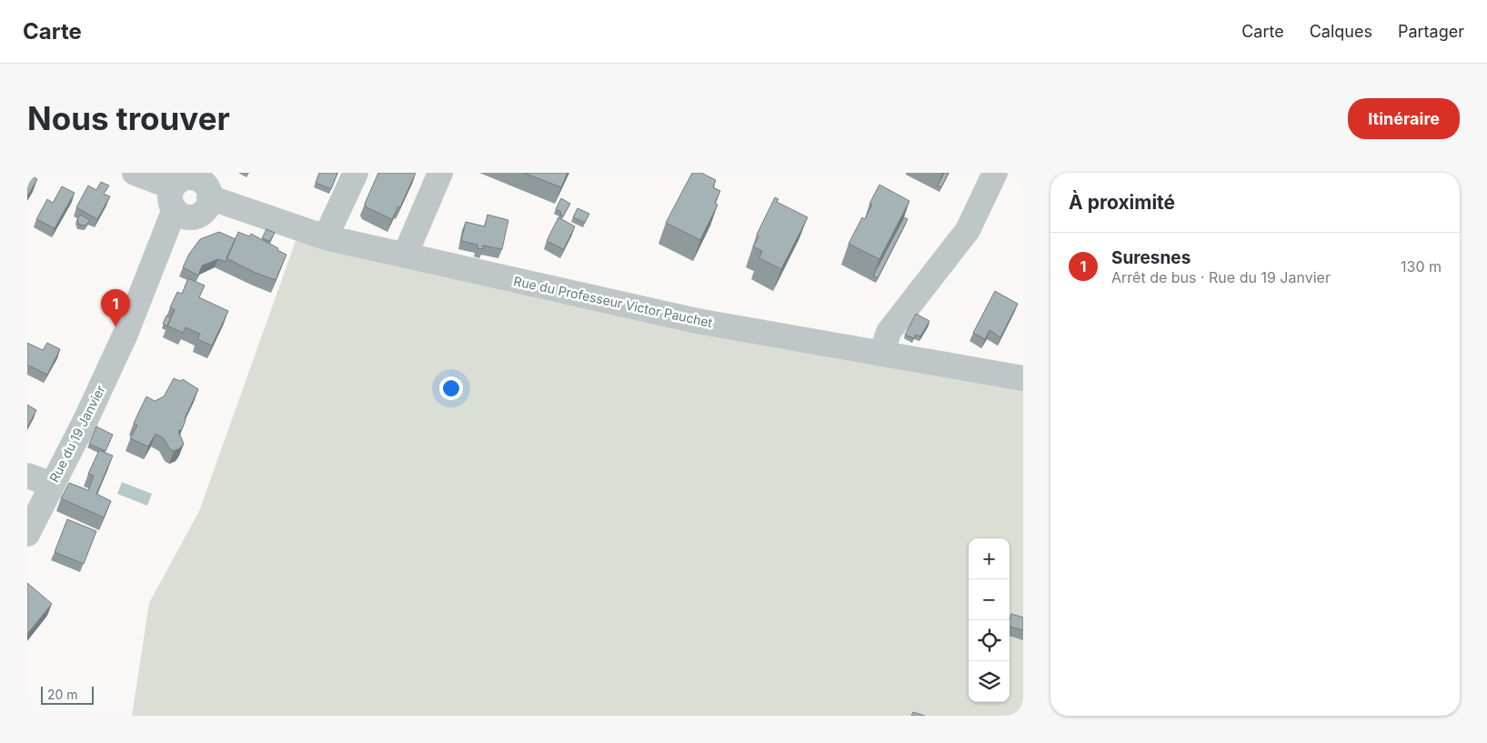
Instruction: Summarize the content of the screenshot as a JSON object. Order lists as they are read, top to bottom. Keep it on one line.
{"streets":{"street":["Rue du Professeur Victor Pauchet","Rue du 19 Janvier"]},"scale_bar":"20 m","page":{"header":"Carte","nav":["Carte","Calques","Partager"],"buttons":"Itinéraire","title":"Nous trouver","heading":"À proximité","list":[{"mark":"1","name":"Suresnes","note":"Arrêt de bus · Rue du 19 Janvier","value":"130 m"}],"pins":"1","map_buttons":["+","−"],"scale":"20 m"}}
